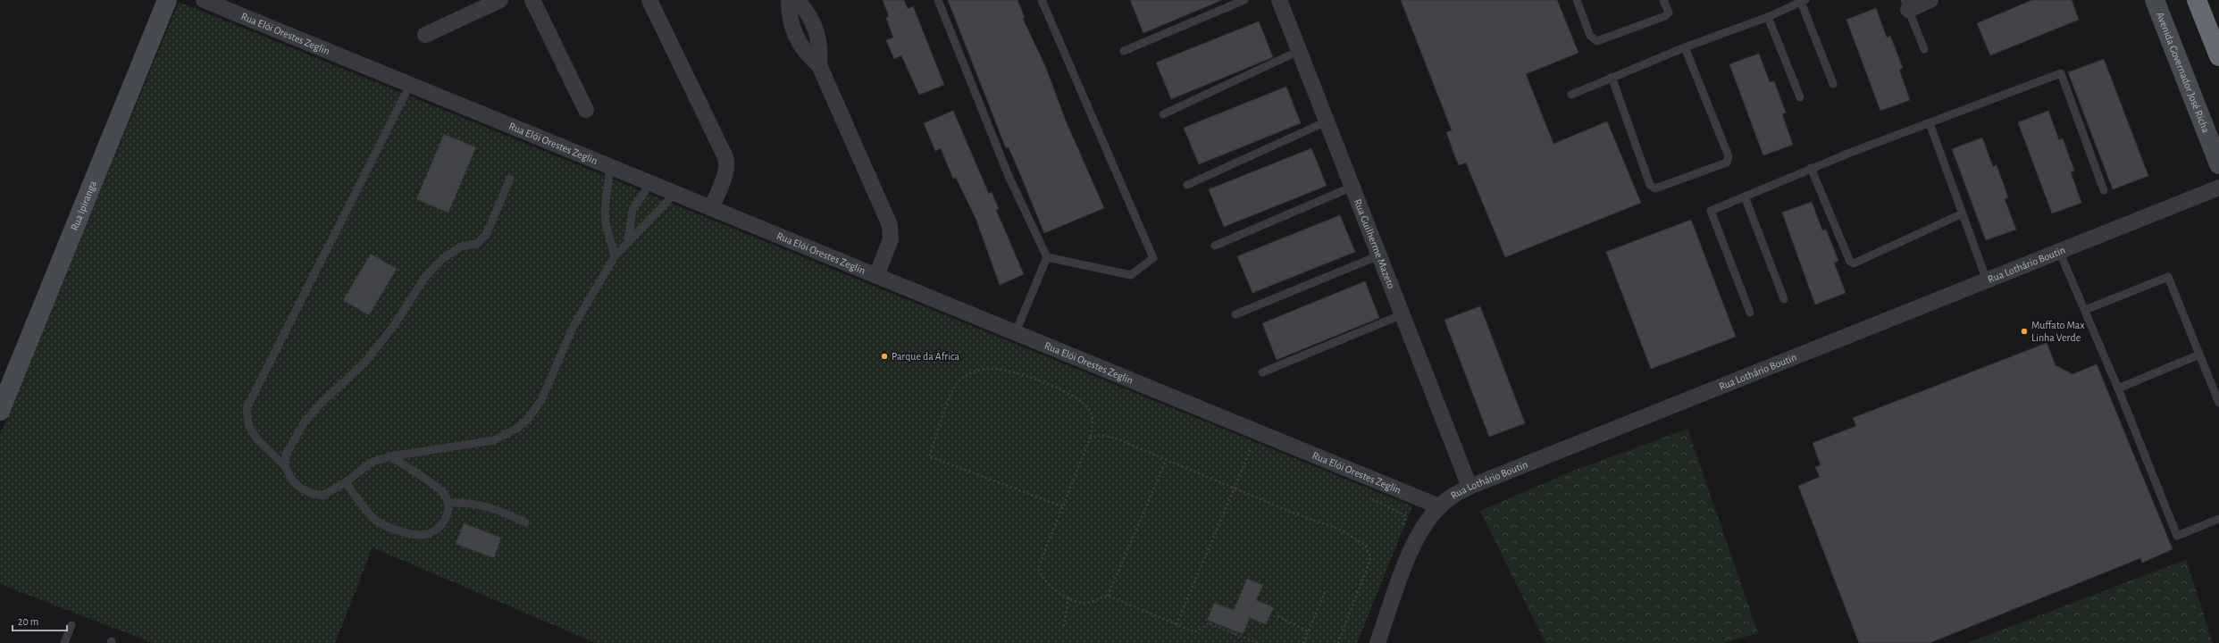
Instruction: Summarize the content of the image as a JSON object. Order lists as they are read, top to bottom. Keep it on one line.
{"streets":{"main road":["Avenida Governador José Richa","Rua Ipiranga"],"street":["Rua Elói Orestes Zeglin","Rua Guilherme Mazeto","Rua Lothário Boutin"]},"crossings":[["Rua Elói Orestes Zeglin","Rua Lothário Boutin"],["Rua Guilherme Mazeto","Rua Lothário Boutin"]],"places":["Muffato Max Linha Verde","Parque da África"],"scale_bar":"20 m"}
